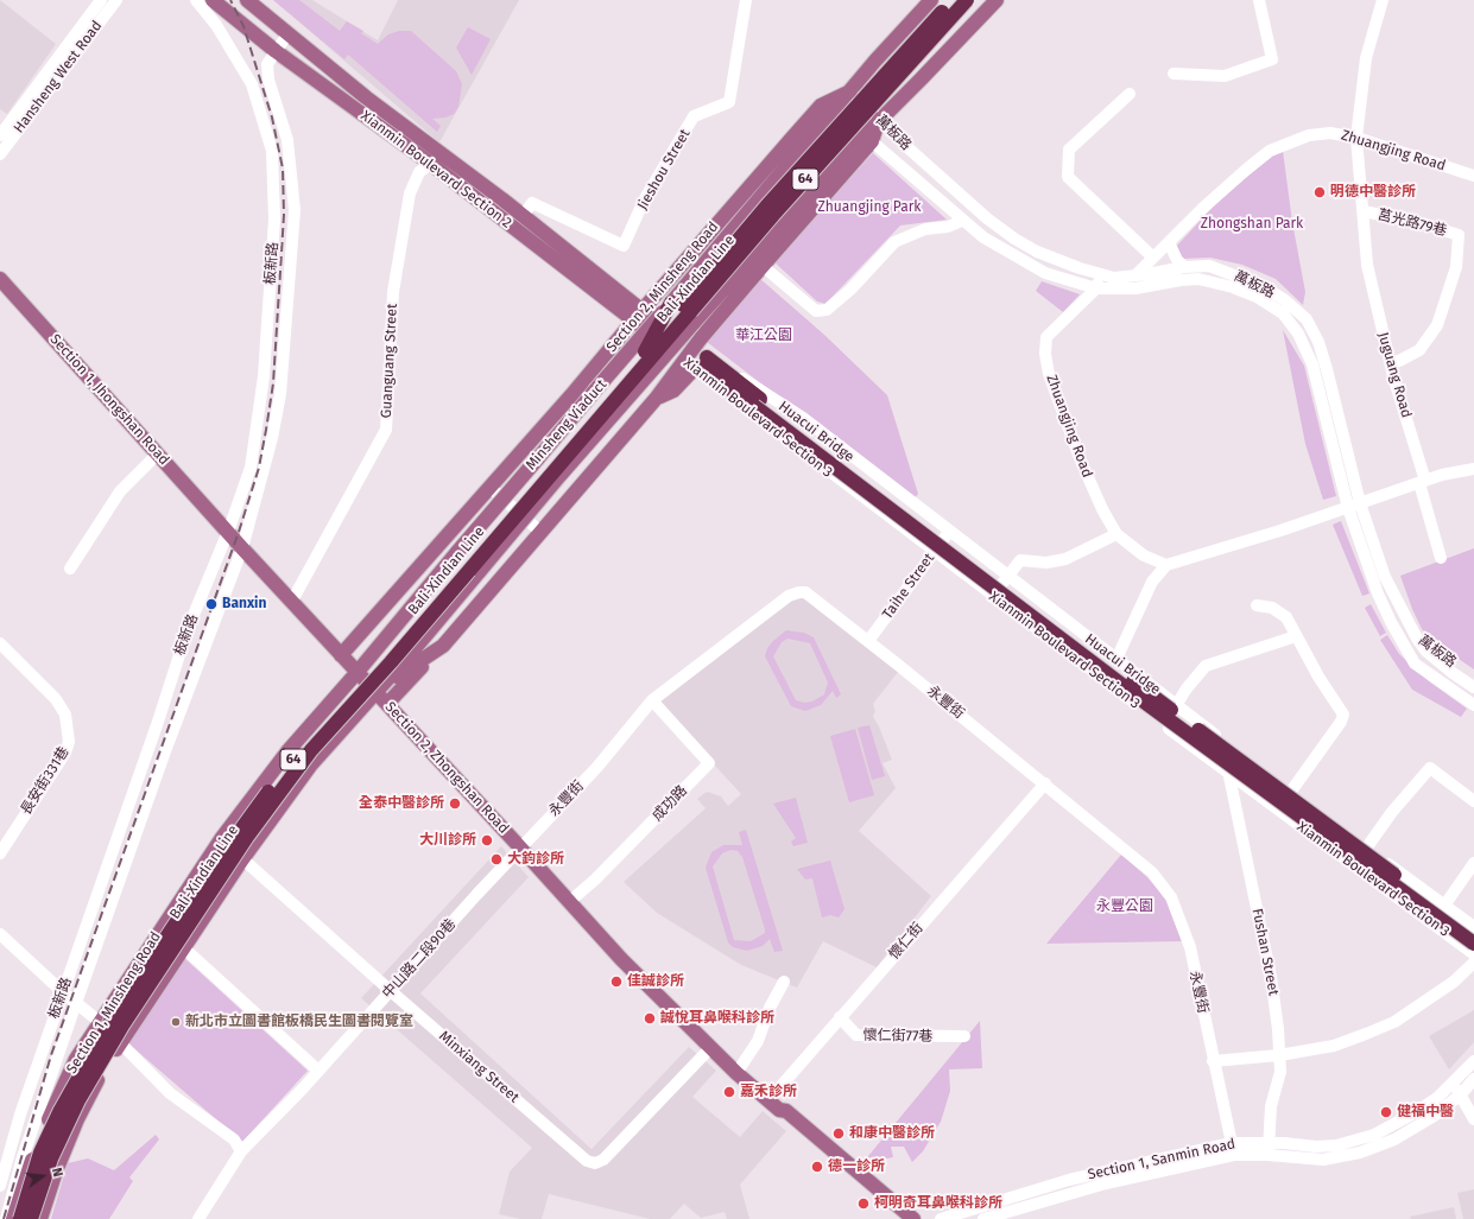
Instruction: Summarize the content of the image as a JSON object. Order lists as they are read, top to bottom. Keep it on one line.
{"streets":{"highway":["64","Bali-Xindian Line","Huacui Bridge"],"main road":["Xianmin Boulevard Section 2","Section 2, Minsheng Road","Section 1, Jhongshan Road","Xianmin Boulevard Section 3","Minsheng Viaduct","Section 2, Zhongshan Road","Section 1, Minsheng Road"],"street":["Hansheng West Road","萬板路","Zhuangjing Road","Jieshou Street","莒光路79巷","板新路","Guanguang Street","Juguang Road","Taihe Street","永豐街","長安街331巷","成功路","懷仁街","Fushan Street","中山路二段90巷","懷仁街77巷","Minxiang Street","Section 1, Sanmin Road"]},"crossings":[["萬板路","Zhuangjing Road"],["萬板路","Section 2, Minsheng Road"],["萬板路","Minsheng Viaduct"],["Zhuangjing Road","Juguang Road"],["Xianmin Boulevard Section 2","Jieshou Street"],["Xianmin Boulevard Section 2","板新路"],["Xianmin Boulevard Section 2","Section 2, Minsheng Road"],["Xianmin Boulevard Section 2","Guanguang Street"],["Xianmin Boulevard Section 2","Xianmin Boulevard Section 3"],["莒光路79巷","Juguang Road"],["板新路","Section 1, Jhongshan Road"],["板新路","Section 2, Zhongshan Road"],["板新路","Section 1, Minsheng Road"],["Section 2, Minsheng Road","Minsheng Viaduct"],["Section 2, Minsheng Road","Section 2, Zhongshan Road"],["Section 2, Minsheng Road","Section 1, Minsheng Road"],["Guanguang Street","Section 2, Zhongshan Road"],["Section 1, Jhongshan Road","Section 2, Zhongshan Road"],["Xianmin Boulevard Section 3","Taihe Street"],["Xianmin Boulevard Section 3","Fushan Street"],["Minsheng Viaduct","Section 2, Zhongshan Road"],["Minsheng Viaduct","Section 1, Minsheng Road"],["Taihe Street","永豐街"],["永豐街","Section 2, Zhongshan Road"],["永豐街","成功路"],["永豐街","懷仁街"],["永豐街","中山路二段90巷"],["永豐街","Section 1, Sanmin Road"],["Section 2, Zhongshan Road","成功路"],["Section 2, Zhongshan Road","懷仁街"],["Section 2, Zhongshan Road","中山路二段90巷"],["Section 2, Zhongshan Road","Section 1, Minsheng Road"],["Section 2, Zhongshan Road","Minxiang Street"],["懷仁街","懷仁街77巷"],["Fushan Street","Section 1, Sanmin Road"],["中山路二段90巷","Minxiang Street"],["Section 1, Minsheng Road","Minxiang Street"]],"parks":["Zhuangjing Park","Zhongshan Park","華江公園","永豐公園"],"places":["明德中醫診所","Banxin","全泰中醫診所","大川診所","大鈞診所","佳誠診所","誠悅耳鼻喉科診所","新北市立圖書館板橋民生圖書閱覽室","嘉禾診所","健福中醫","和康中醫診所","德一診所","柯明奇耳鼻喉科診所"],"north":"right"}
